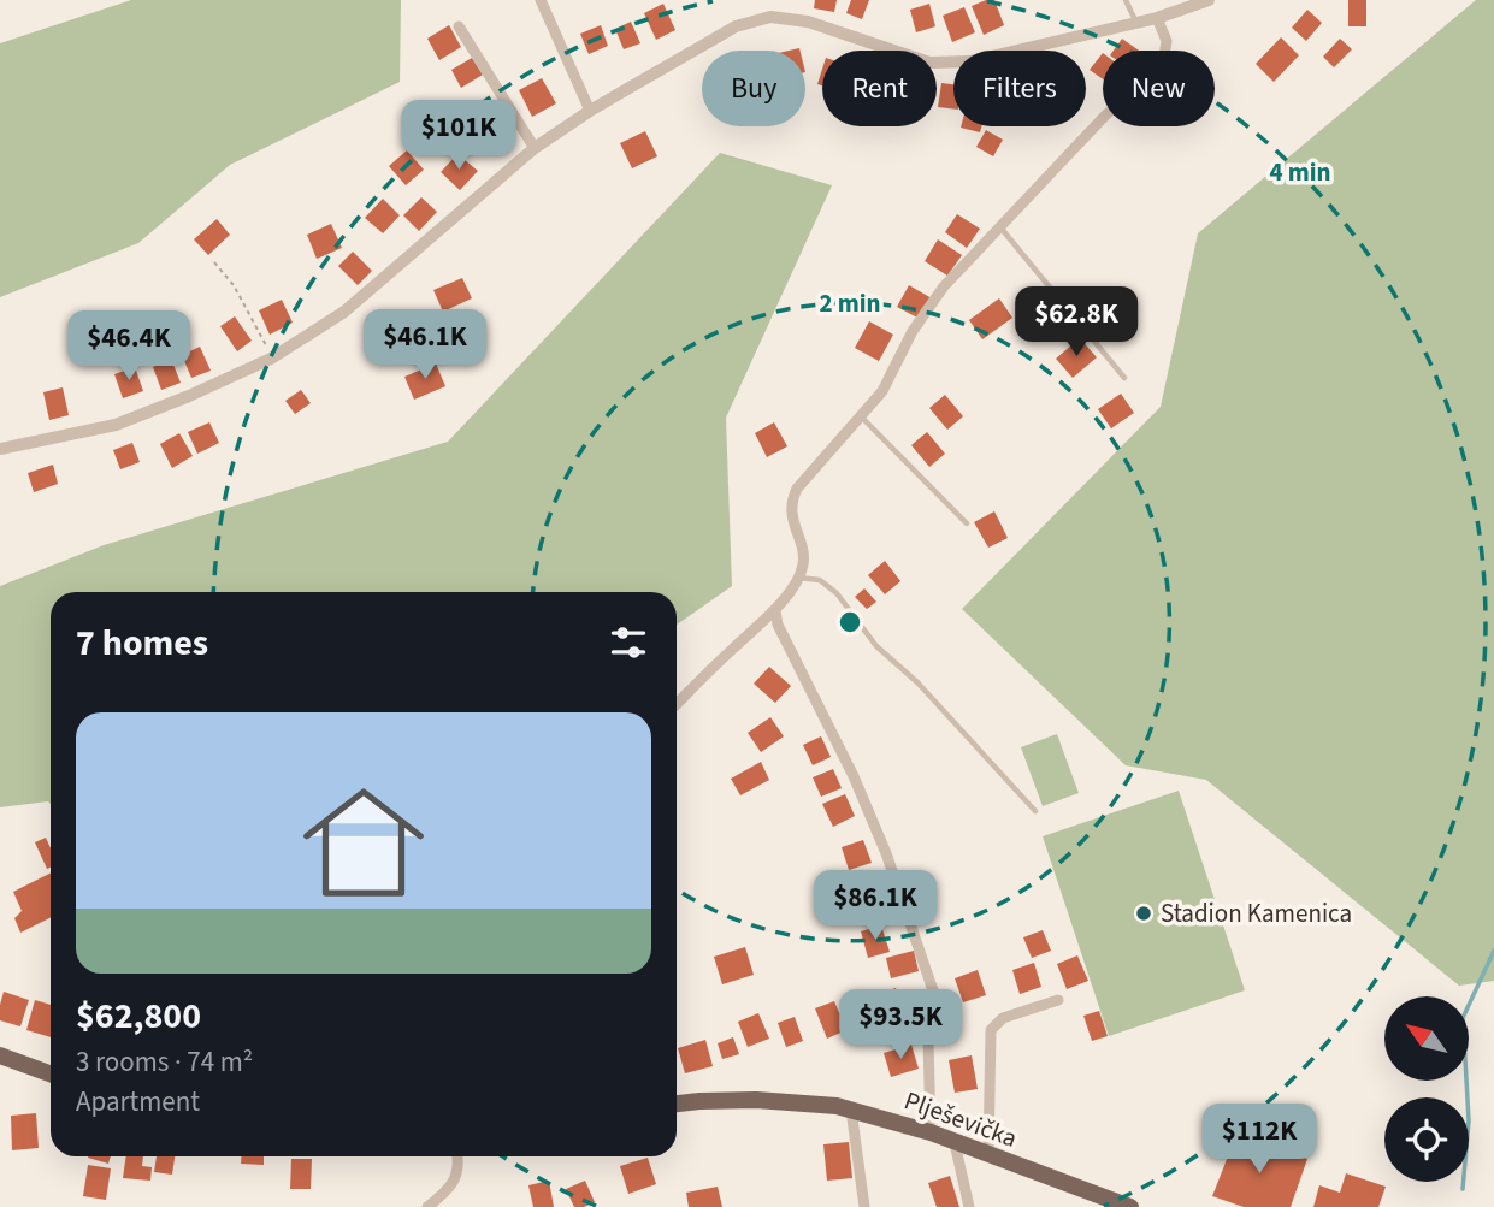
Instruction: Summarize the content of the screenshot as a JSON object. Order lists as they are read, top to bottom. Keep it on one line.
{"streets":{"main road":["Plješevička"]},"places":["Stadion Kamenica"],"north":"top left","page":{"chip":["Buy","Rent","Filters","New"],"price":["$101K","$62.8K","$46.1K","$46.4K","$86.1K","$93.5K","$112K"],"heading":"7 homes","list":[{"name":"$62,800","note":"3 rooms · 74 m² · Apartment"}]},"rings":["4 min","2 min"]}
